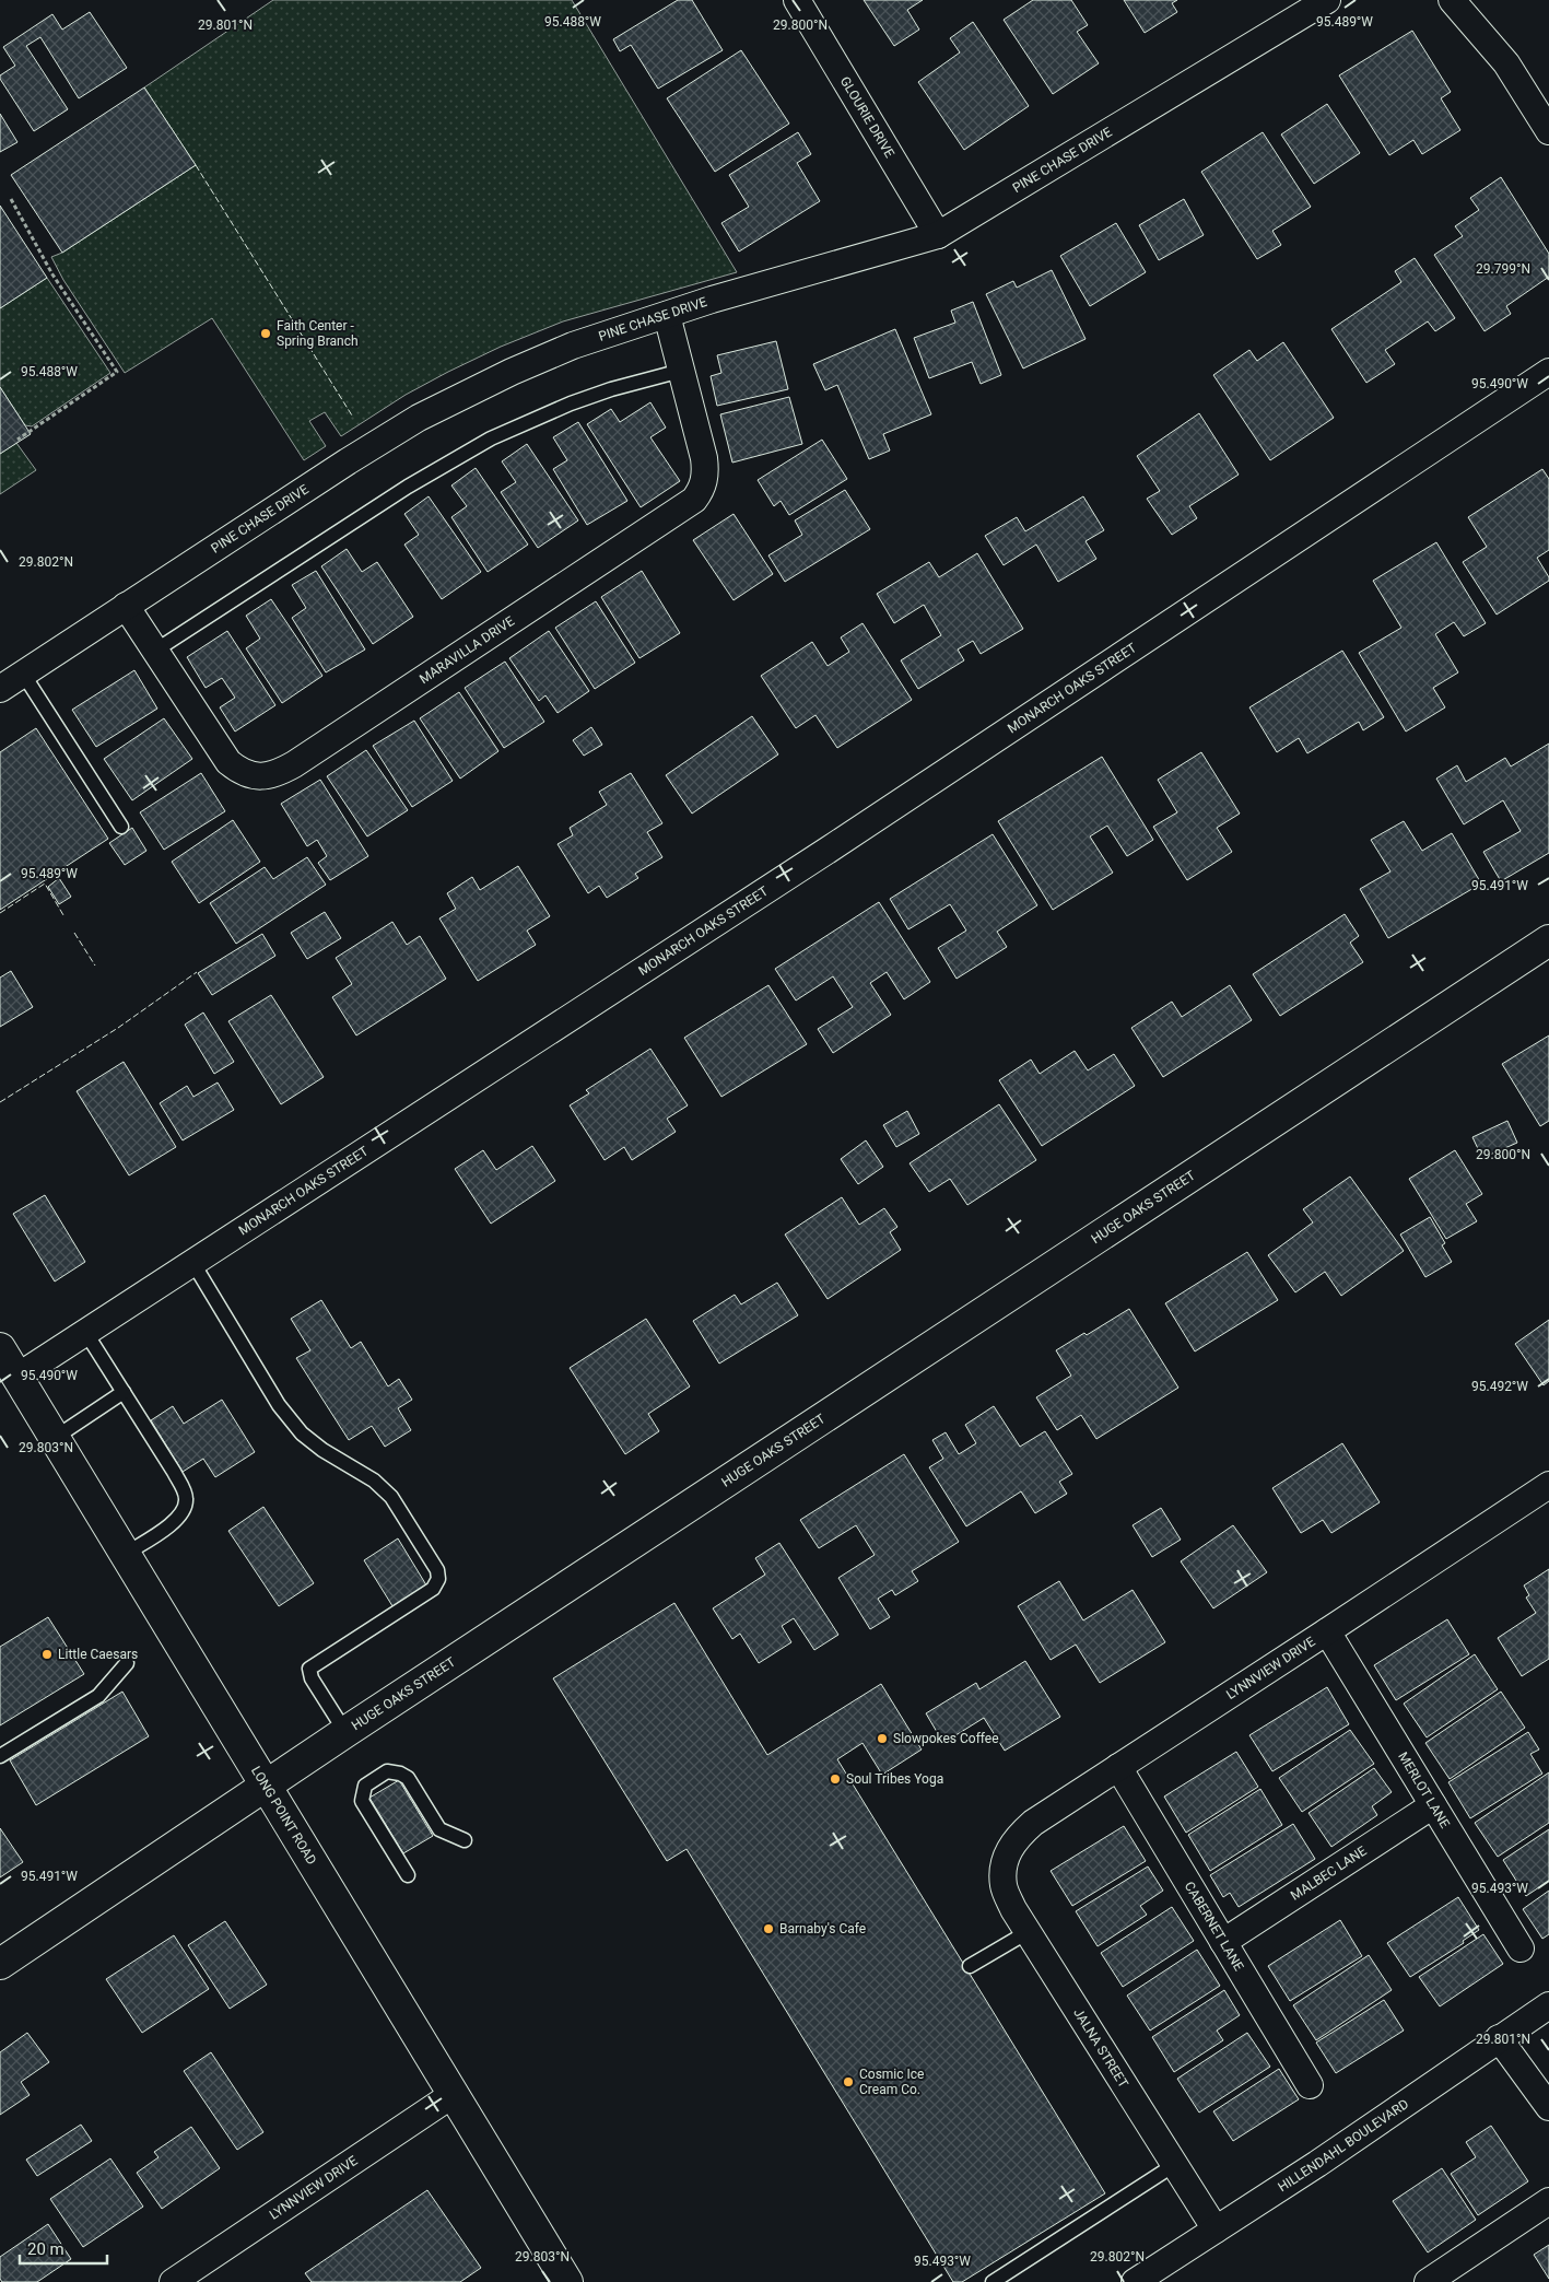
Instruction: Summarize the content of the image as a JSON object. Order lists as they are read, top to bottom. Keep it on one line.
{"streets":{"street":["GLOURIE DRIVE","PINE CHASE DRIVE","MARAVILLA DRIVE","MONARCH OAKS STREET","HUGE OAKS STREET","LYNNVIEW DRIVE","MERLOT LANE","LONG POINT ROAD","MALBEC LANE","CABERNET LANE","JALNA STREET","HILLENDAHL BOULEVARD"]},"crossings":[["GLOURIE DRIVE","PINE CHASE DRIVE"],["PINE CHASE DRIVE","MARAVILLA DRIVE"],["MONARCH OAKS STREET","LONG POINT ROAD"],["HUGE OAKS STREET","LONG POINT ROAD"],["LYNNVIEW DRIVE","MERLOT LANE"],["LYNNVIEW DRIVE","LONG POINT ROAD"],["LYNNVIEW DRIVE","CABERNET LANE"],["LYNNVIEW DRIVE","JALNA STREET"],["MERLOT LANE","MALBEC LANE"],["MALBEC LANE","CABERNET LANE"],["JALNA STREET","HILLENDAHL BOULEVARD"]],"places":["Faith Center - Spring Branch","Little Caesars","Slowpokes Coffee","Soul Tribes Yoga","Barnaby's Cafe","Cosmic Ice Cream Co."],"scale_bar":"20 m","coordinates":["95.488°W","95.489°W","29.801°N","29.800°N","29.799°N","95.490°W","29.802°N","95.491°W","95.492°W","29.803°N","95.493°W"]}
